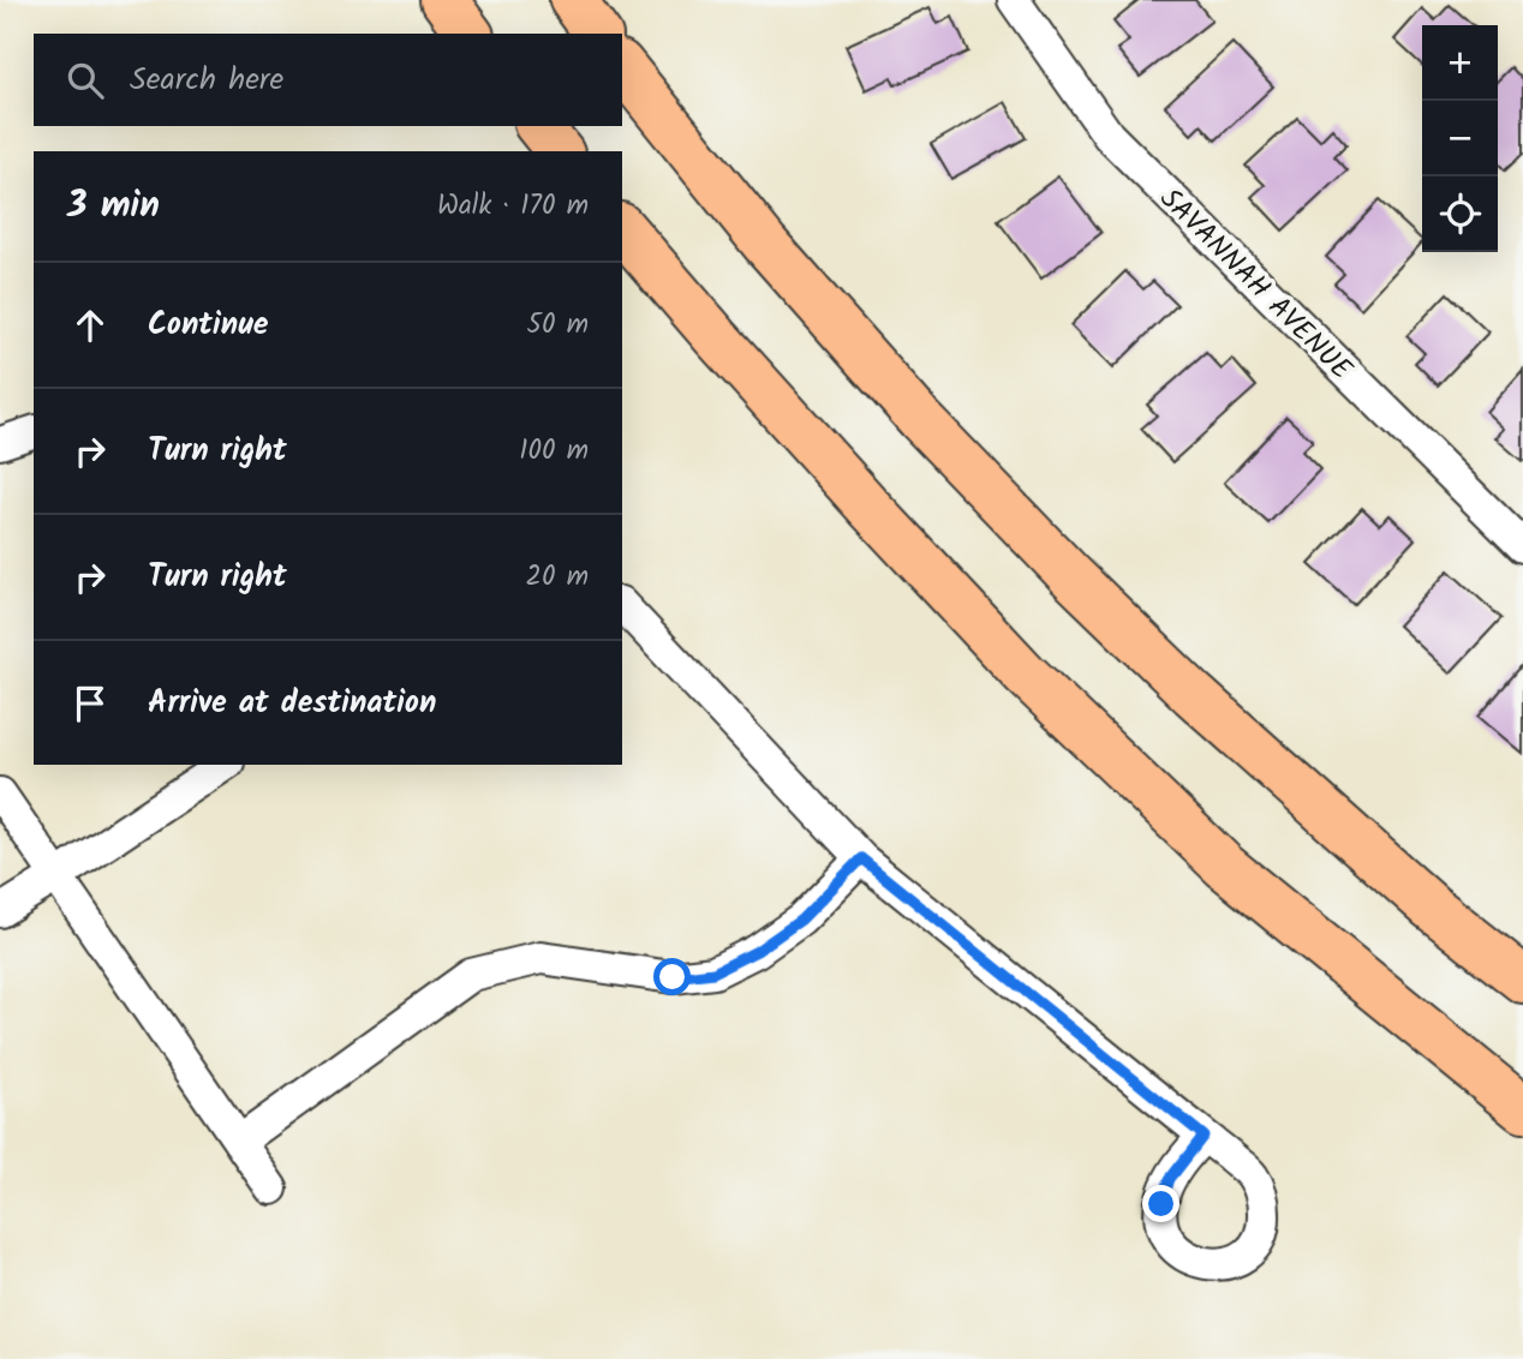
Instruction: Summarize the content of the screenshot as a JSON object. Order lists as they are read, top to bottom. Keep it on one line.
{"streets":{"street":["SAVANNAH AVENUE"]},"page":{"map_buttons":["+","−"],"search":"Search here","heading":["3 min","Walk · 170 m"],"list":[["Continue","50 m"],["Turn right","100 m"],["Turn right","20 m"],"Arrive at destination"]}}
